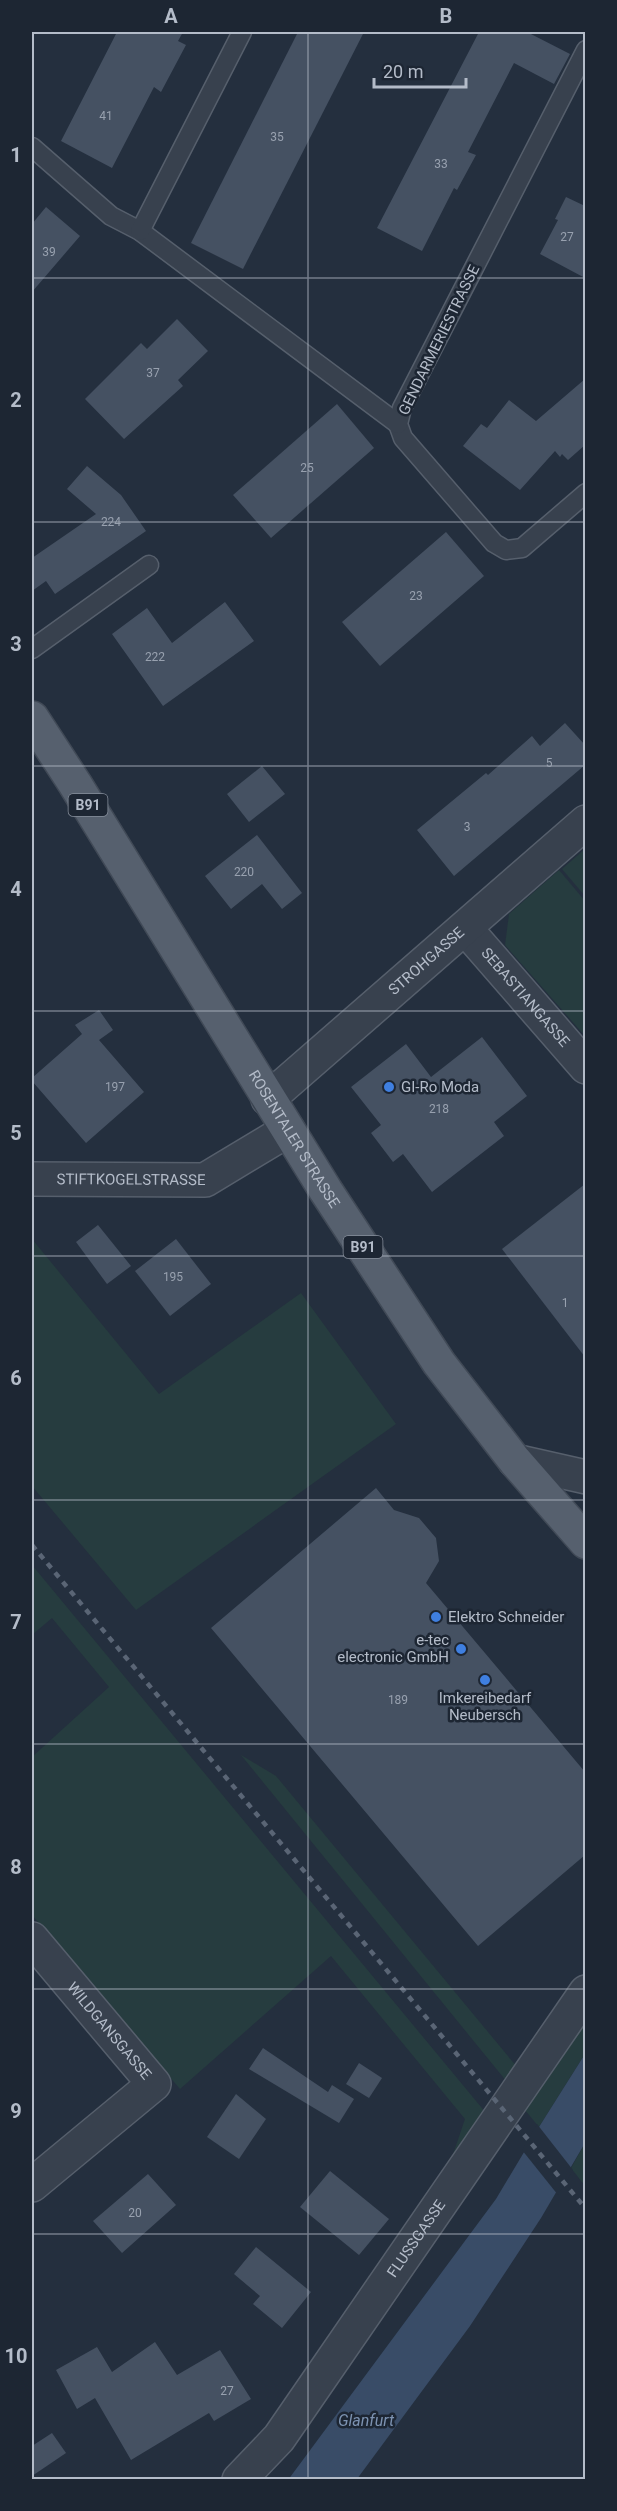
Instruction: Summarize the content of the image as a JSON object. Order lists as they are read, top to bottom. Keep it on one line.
{"streets":{"main road":["B91","ROSENTALER STRASSE"],"street":["STROHGASSE","SEBASTIANGASSE","STIFTKOGELSTRASSE","WILDGANSGASSE","FLUSSGASSE"],"lane":["GENDARMERIESTRASSE"]},"crossings":[["STROHGASSE","SEBASTIANGASSE"],["STROHGASSE","ROSENTALER STRASSE"],["ROSENTALER STRASSE","STIFTKOGELSTRASSE"]],"water":["Glanfurt"],"places":["GI-Ro Moda","Elektro Schneider","e-tec electronic GmbH","Imkereibedarf Neubersch"],"house_numbers":["41","35","33","27","39","37","25","224","23","222","5","3","220","197","218","195","1","189","20","27"],"scale_bar":"20 m","grid":{"columns":["A","B"],"rows":["1","2","3","4","5","6","7","8","9","10"]}}
